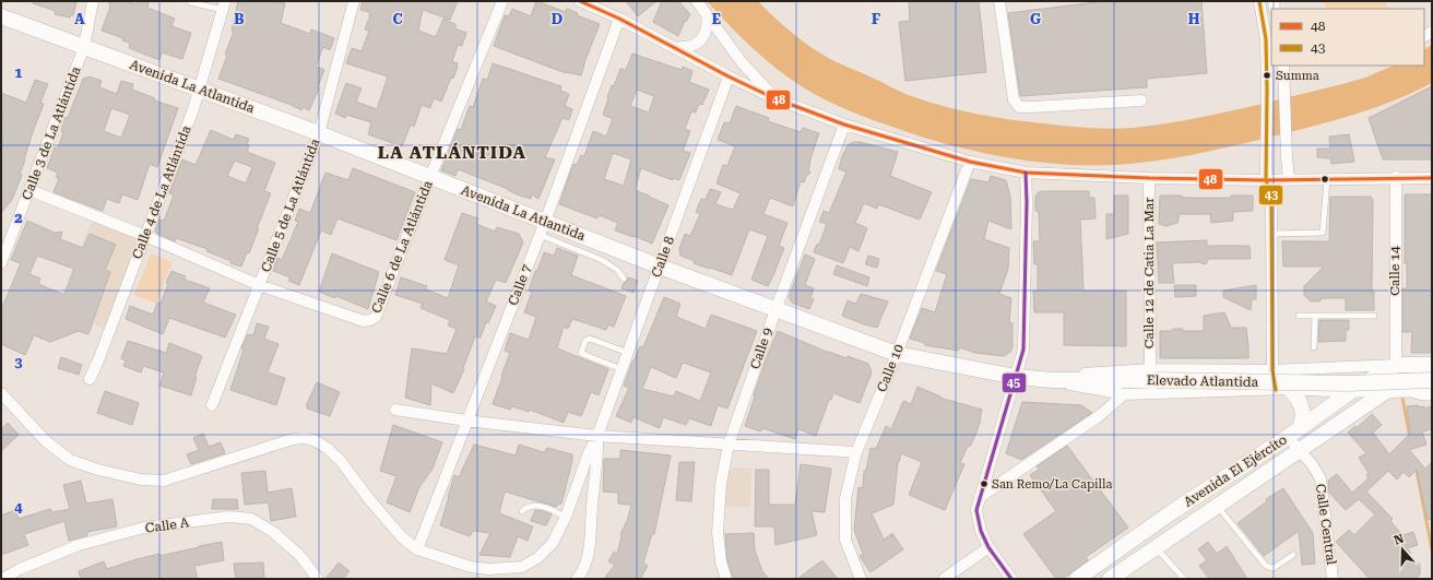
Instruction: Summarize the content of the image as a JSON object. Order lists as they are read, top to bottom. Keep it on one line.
{"streets":{"street":["Avenida La Atlantida","Calle 3 de La Atlántida","Calle 4 de La Atlántida","Calle 5 de La Atlántida","Calle 6 de La Atlántida","Calle 8","Calle 14","Calle 12 de Catia La Mar","Calle 7","Calle 9","Calle 10","Elevado Atlantida","Avenida El Ejército","Calle Central","Calle A"]},"crossings":[["Avenida La Atlantida","Calle 3 de La Atlántida"],["Avenida La Atlantida","Calle 4 de La Atlántida"],["Avenida La Atlantida","Calle 5 de La Atlántida"],["Avenida La Atlantida","Calle 6 de La Atlántida"],["Avenida La Atlantida","Calle 8"],["Avenida La Atlantida","Calle 7"],["Avenida La Atlantida","Calle 9"],["Avenida La Atlantida","Calle 10"],["Avenida La Atlantida","Elevado Atlantida"],["Calle 5 de La Atlántida","Calle 6 de La Atlántida"],["Calle 14","Avenida El Ejército"],["Calle 12 de Catia La Mar","Elevado Atlantida"],["Avenida El Ejército","Calle Central"]],"districts":["LA ATLÁNTIDA"],"places":["Summa","San Remo/La Capilla"],"lines":["transit line 48","transit line 43","transit line 45"],"legend":["48","43"],"north":"top","grid":{"columns":["A","B","C","D","E","F","G","H"],"rows":["1","2","3","4"]}}
